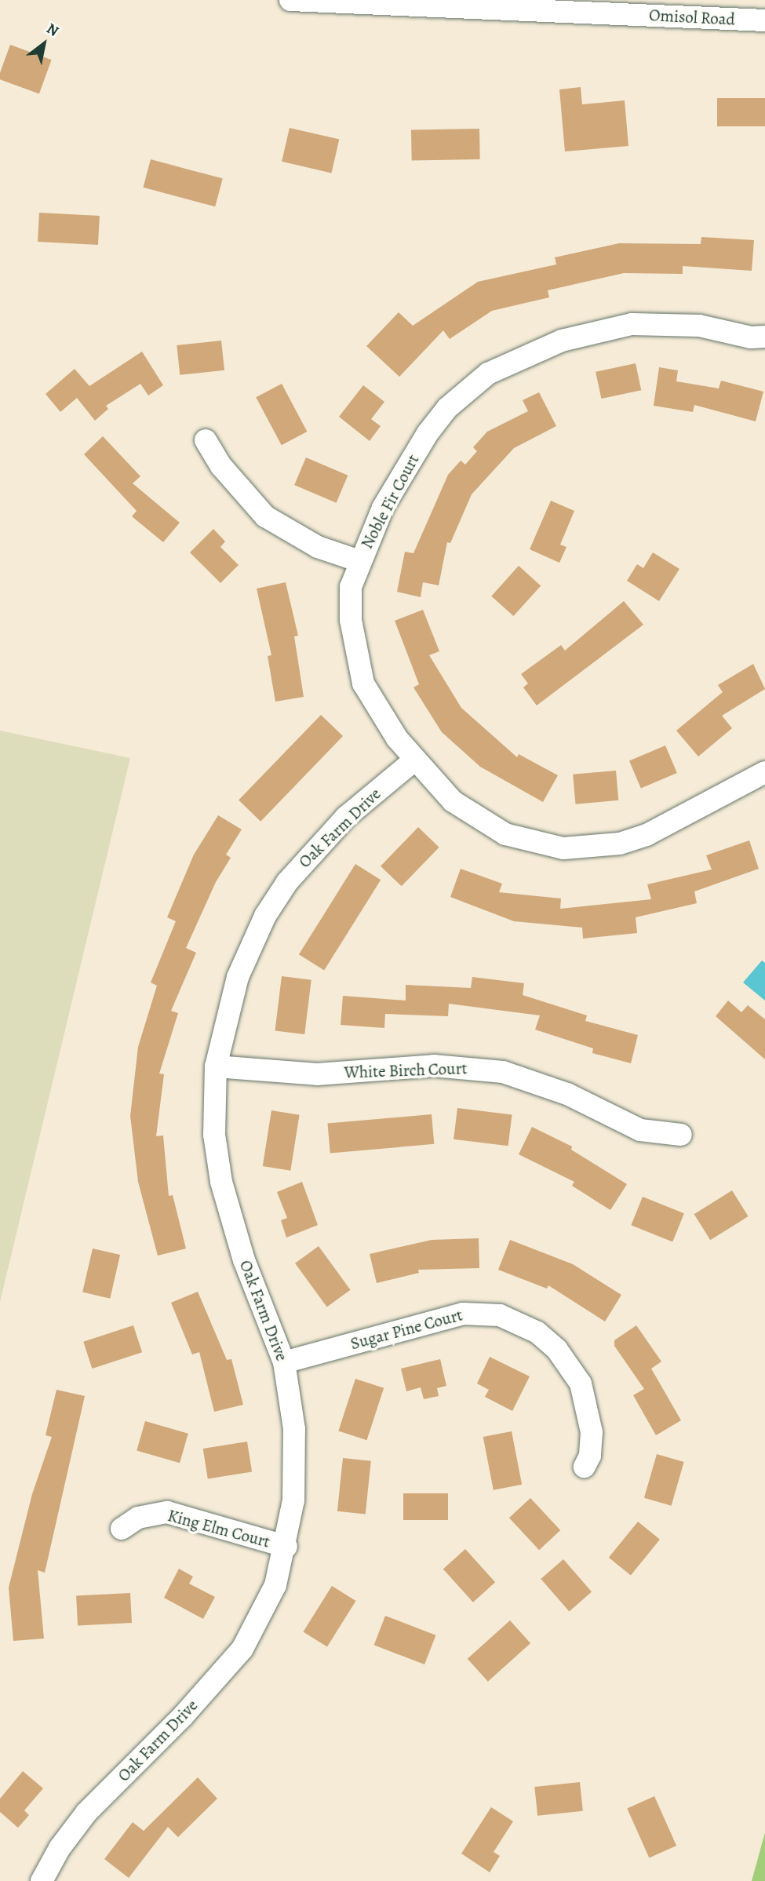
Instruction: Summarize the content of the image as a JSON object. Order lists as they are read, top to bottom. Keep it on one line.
{"streets":{"street":["Omisol Road","Noble Fir Court","Oak Farm Drive","White Birch Court","Sugar Pine Court","King Elm Court"]},"crossings":[["Noble Fir Court","Oak Farm Drive"],["Oak Farm Drive","White Birch Court"],["Oak Farm Drive","Sugar Pine Court"],["Oak Farm Drive","King Elm Court"]],"north":"top right"}
